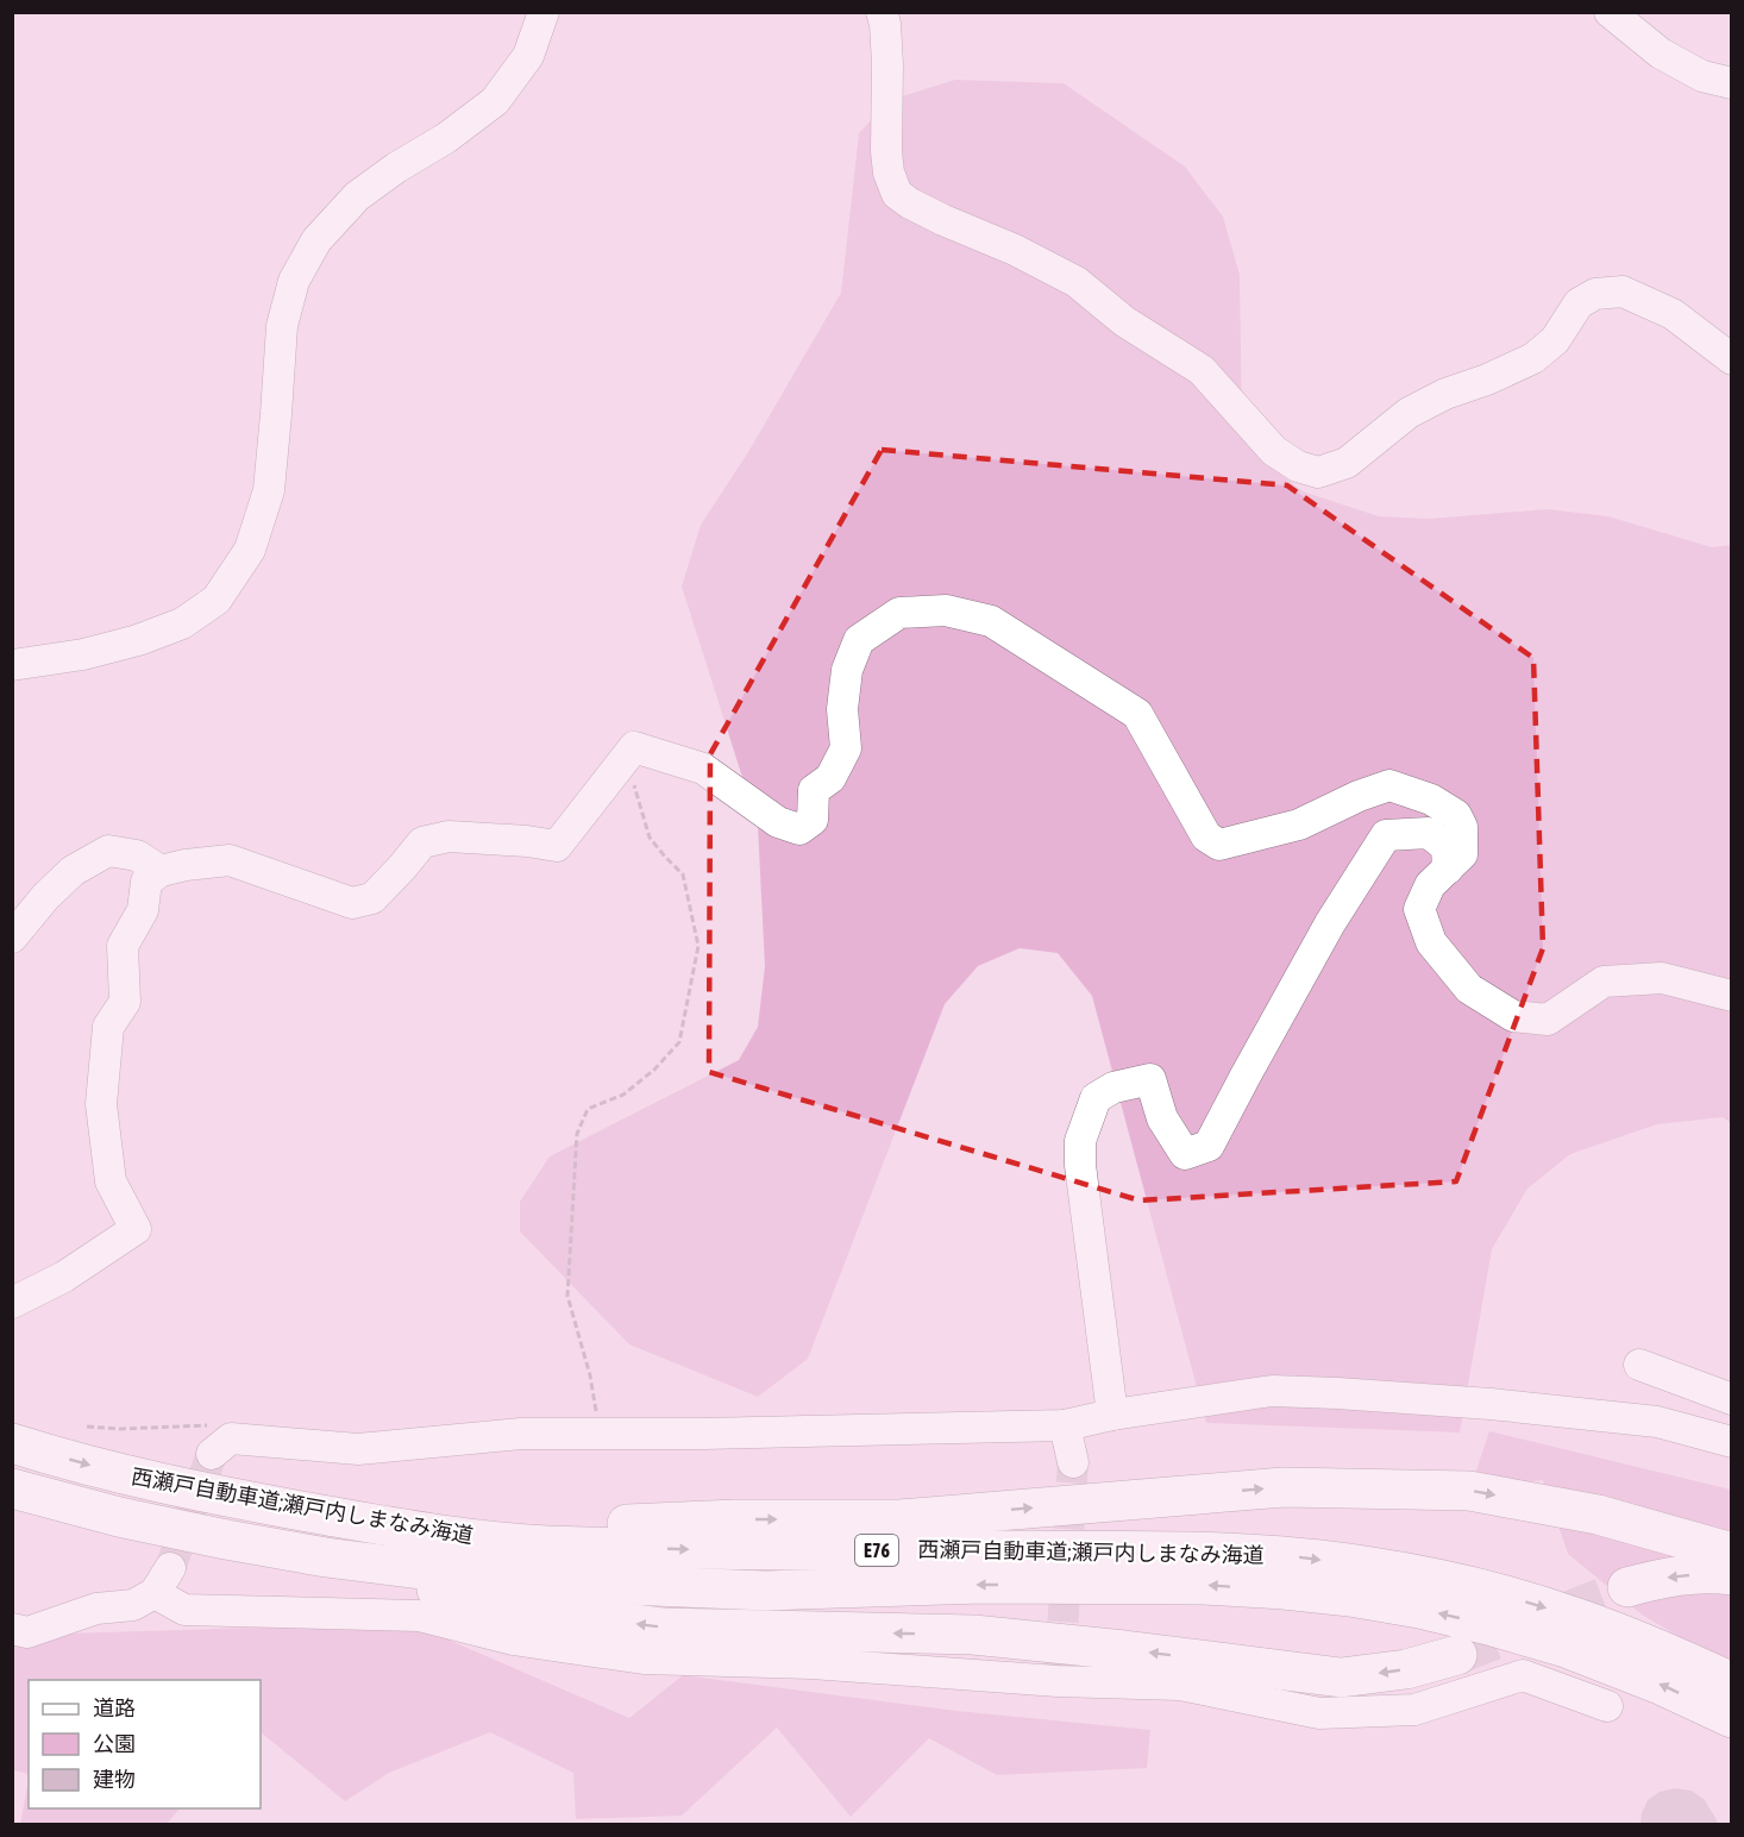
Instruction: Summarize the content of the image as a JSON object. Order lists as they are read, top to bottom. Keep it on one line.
{"streets":{"highway":["西瀬戸自動車道;瀬戸内しまなみ海道","E76"]},"legend":["道路","公園","建物"]}
